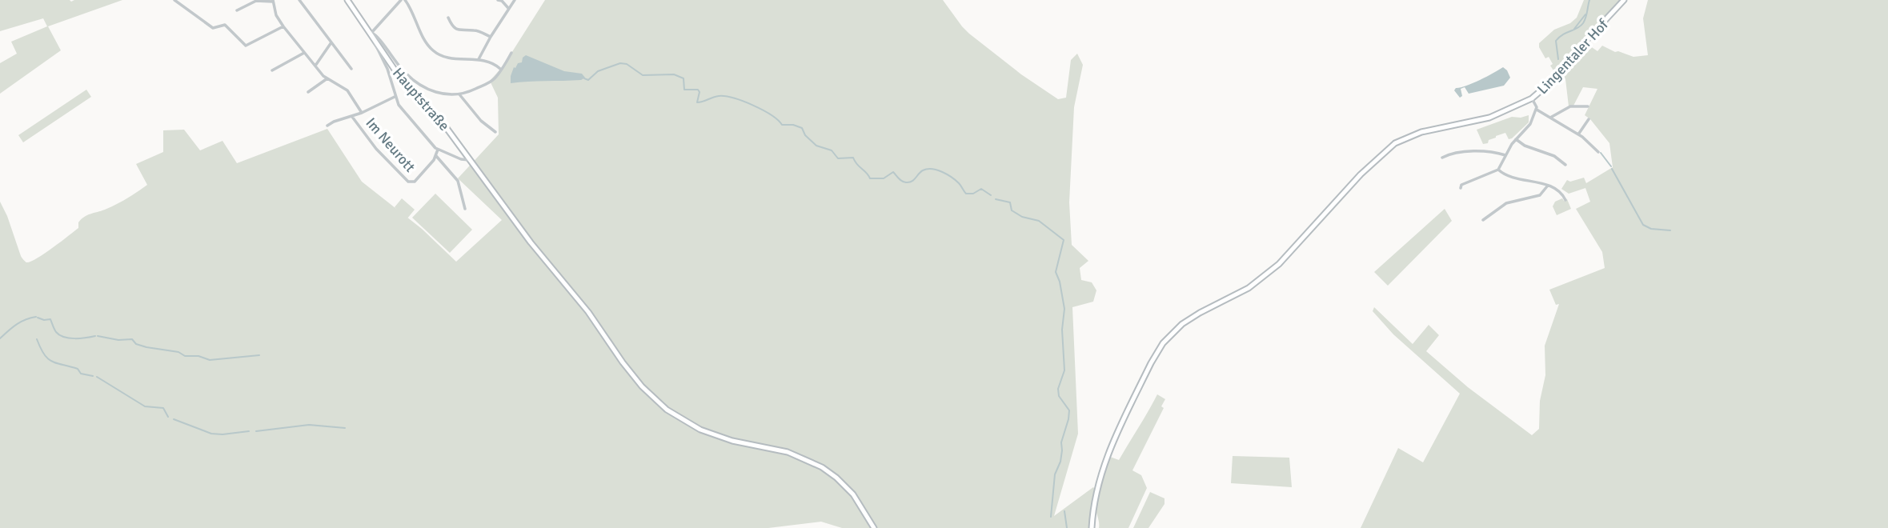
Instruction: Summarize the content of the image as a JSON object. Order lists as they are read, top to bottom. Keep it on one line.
{"streets":{"main road":["Lingentaler Hof","Hauptstraße"],"street":["Im Neurott"]}}
